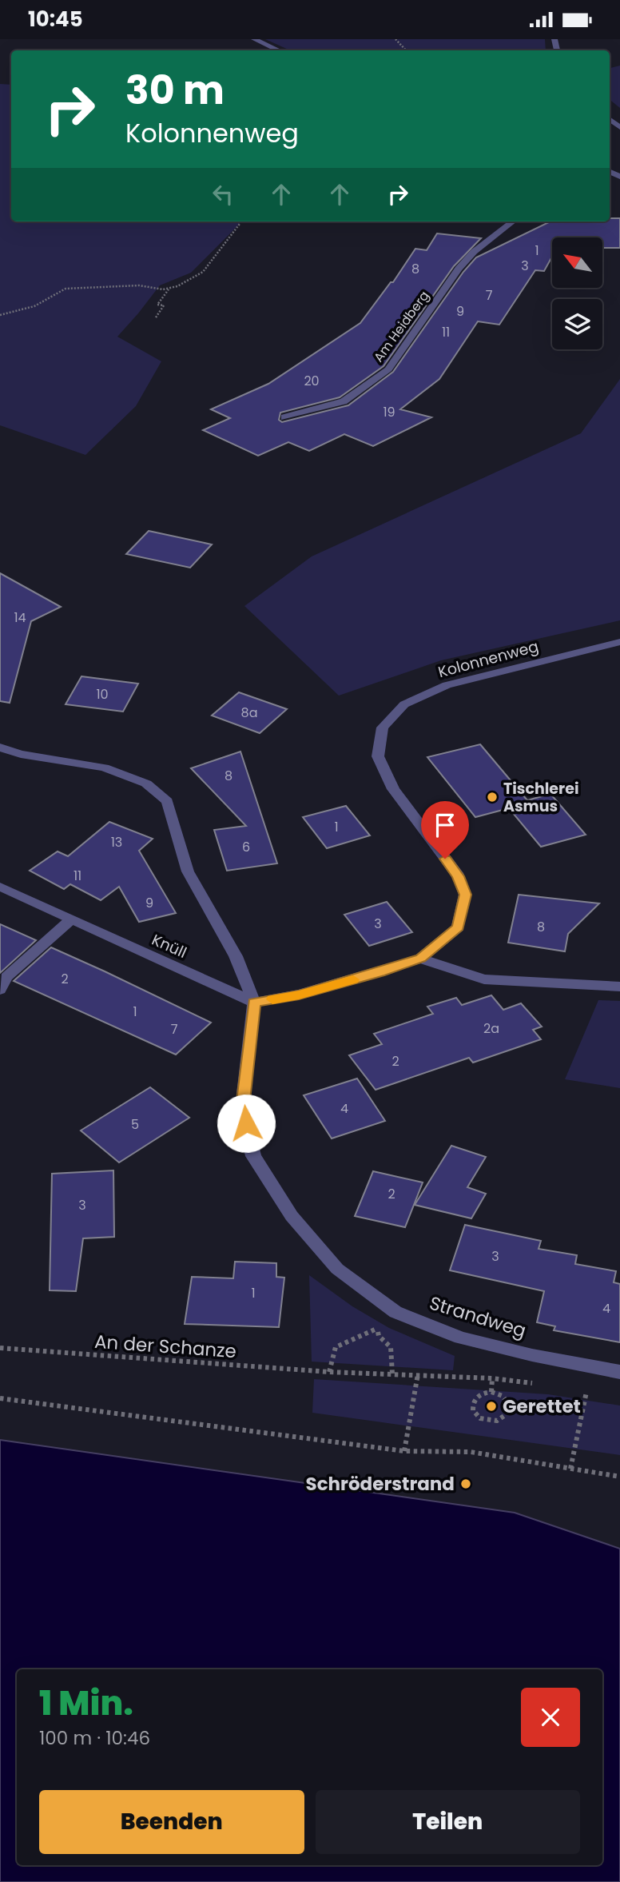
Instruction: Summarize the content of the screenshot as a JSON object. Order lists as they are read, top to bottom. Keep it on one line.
{"streets":{"street":["Am Heidberg","Kolonnenweg","Knüll","Strandweg"],"path":["An der Schanze"]},"crossings":[["Kolonnenweg","Knüll"],["Kolonnenweg","Strandweg"],["Knüll","Strandweg"]],"places":["Tischlerei Asmus","Gerettet","Schröderstrand"],"house_numbers":["1","3","8","7","9","11","20","19","14","10","8a","8","1","13","6","11","9","3","8","2","1","2a","7","2","4","5","2","3","3","1","4"],"north":"top left","page":{"status":"10:45","turn":["30 m","Kolonnenweg"],"heading":["1 Min.","100 m · 10:46"],"buttons":["Beenden","Teilen"]}}
